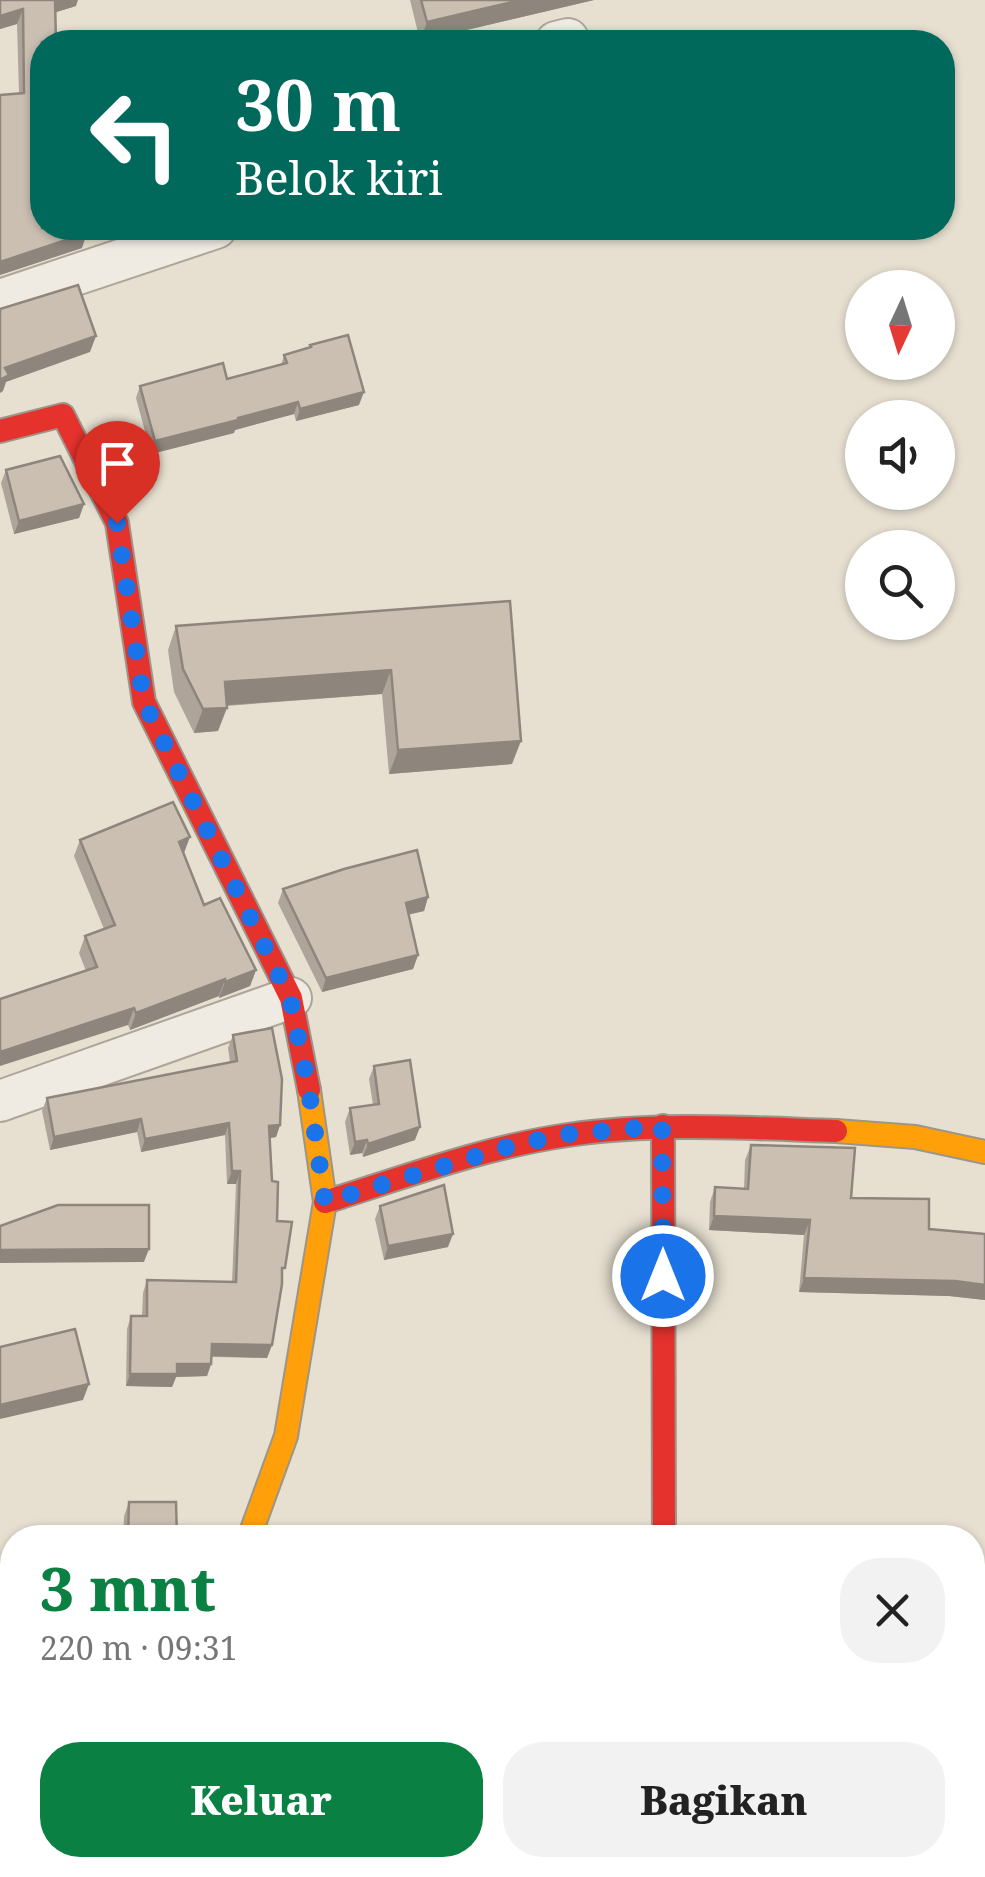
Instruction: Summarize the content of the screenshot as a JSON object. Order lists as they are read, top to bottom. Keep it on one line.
{"north":"bottom","page":{"turn":["30 m","Belok kiri"],"heading":["3 mnt","220 m · 09:31"],"buttons":["Keluar","Bagikan"]}}
